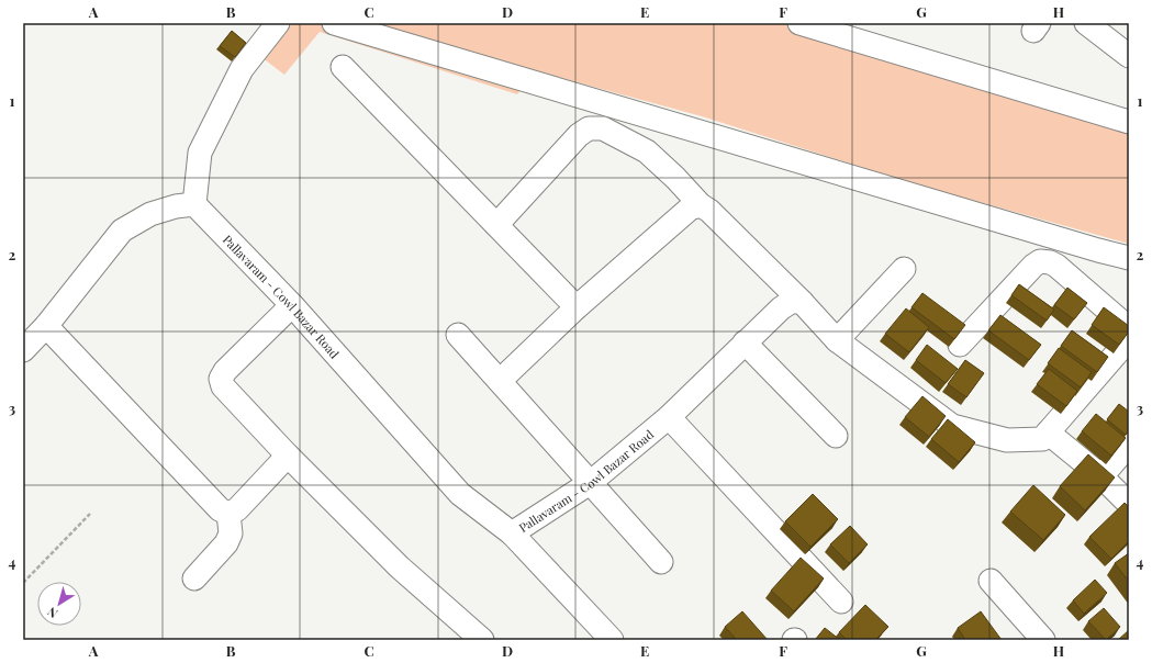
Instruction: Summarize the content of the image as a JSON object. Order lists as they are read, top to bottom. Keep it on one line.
{"streets":{"street":["Pallavaram - Cowl Bazar Road"]},"north":"bottom left","grid":{"columns":["A","B","C","D","E","F","G","H"],"rows":["1","2","3","4"]}}
